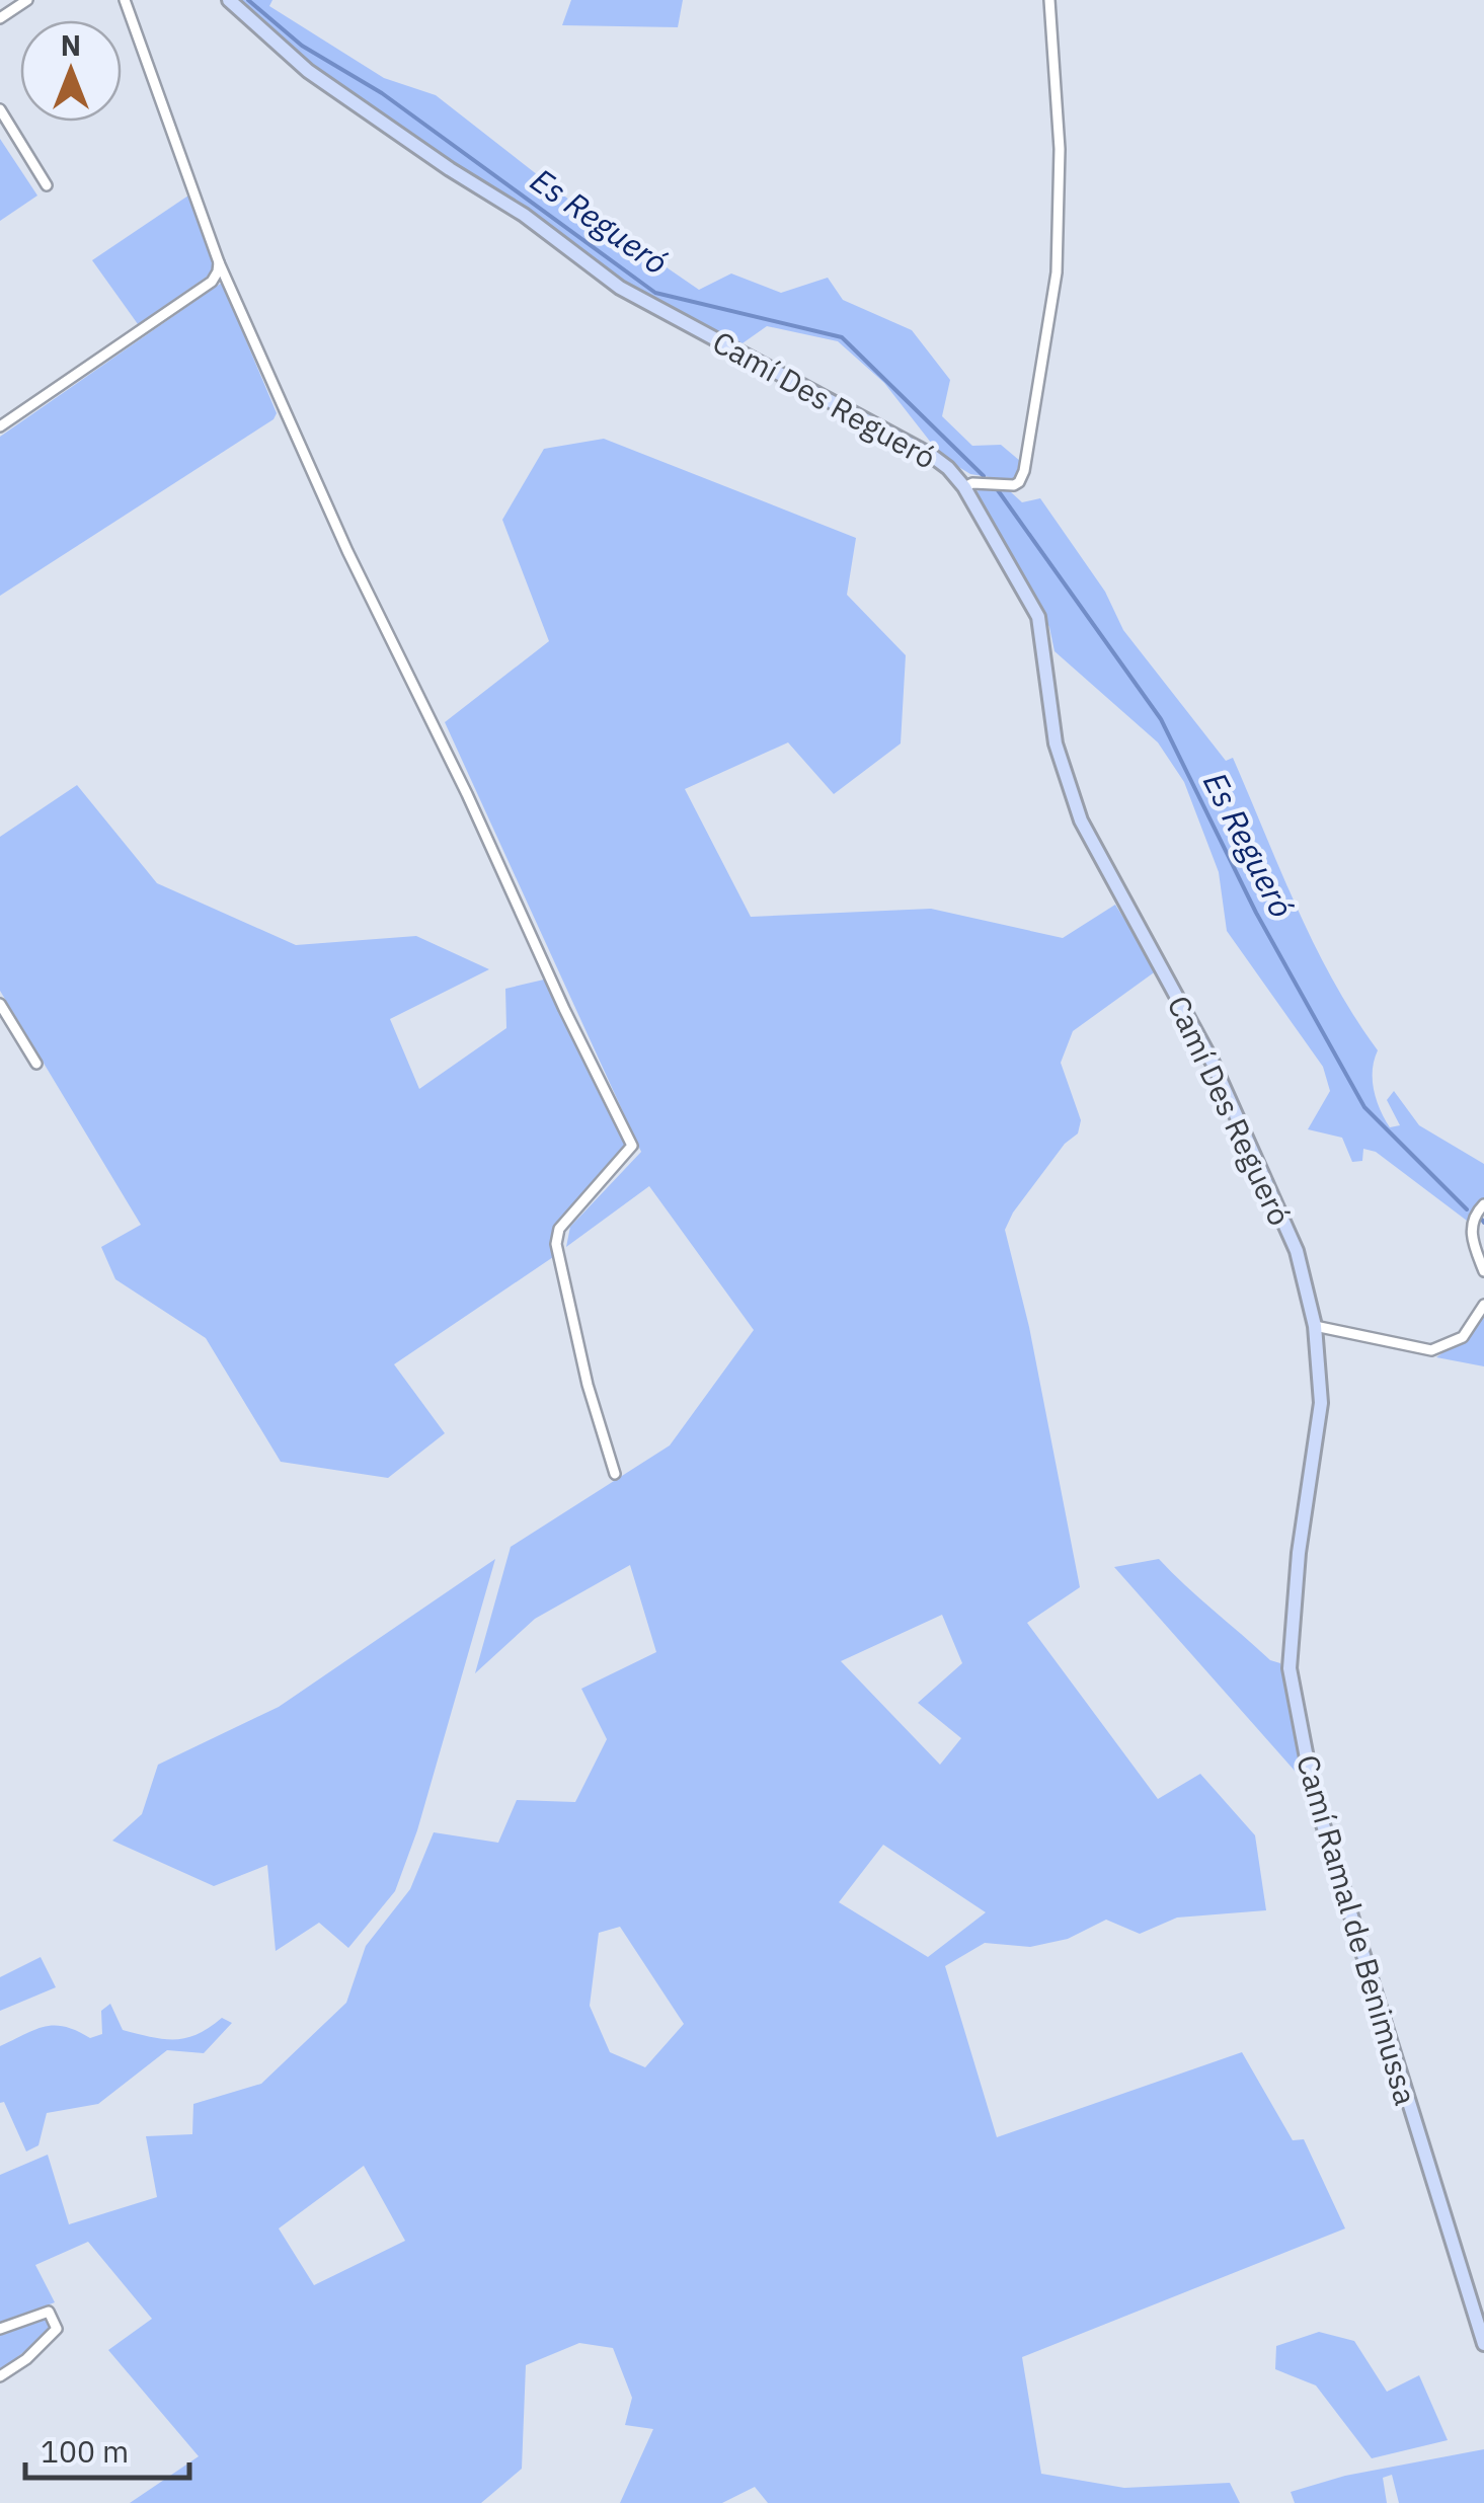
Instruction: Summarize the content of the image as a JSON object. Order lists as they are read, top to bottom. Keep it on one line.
{"streets":{"street":["Camí Des Regueró","Camí Ramal de Benimussa"]},"crossings":[["Camí Des Regueró","Camí Ramal de Benimussa"]],"water":["Es Regueró"],"scale_bar":"100 m","north":"top"}
